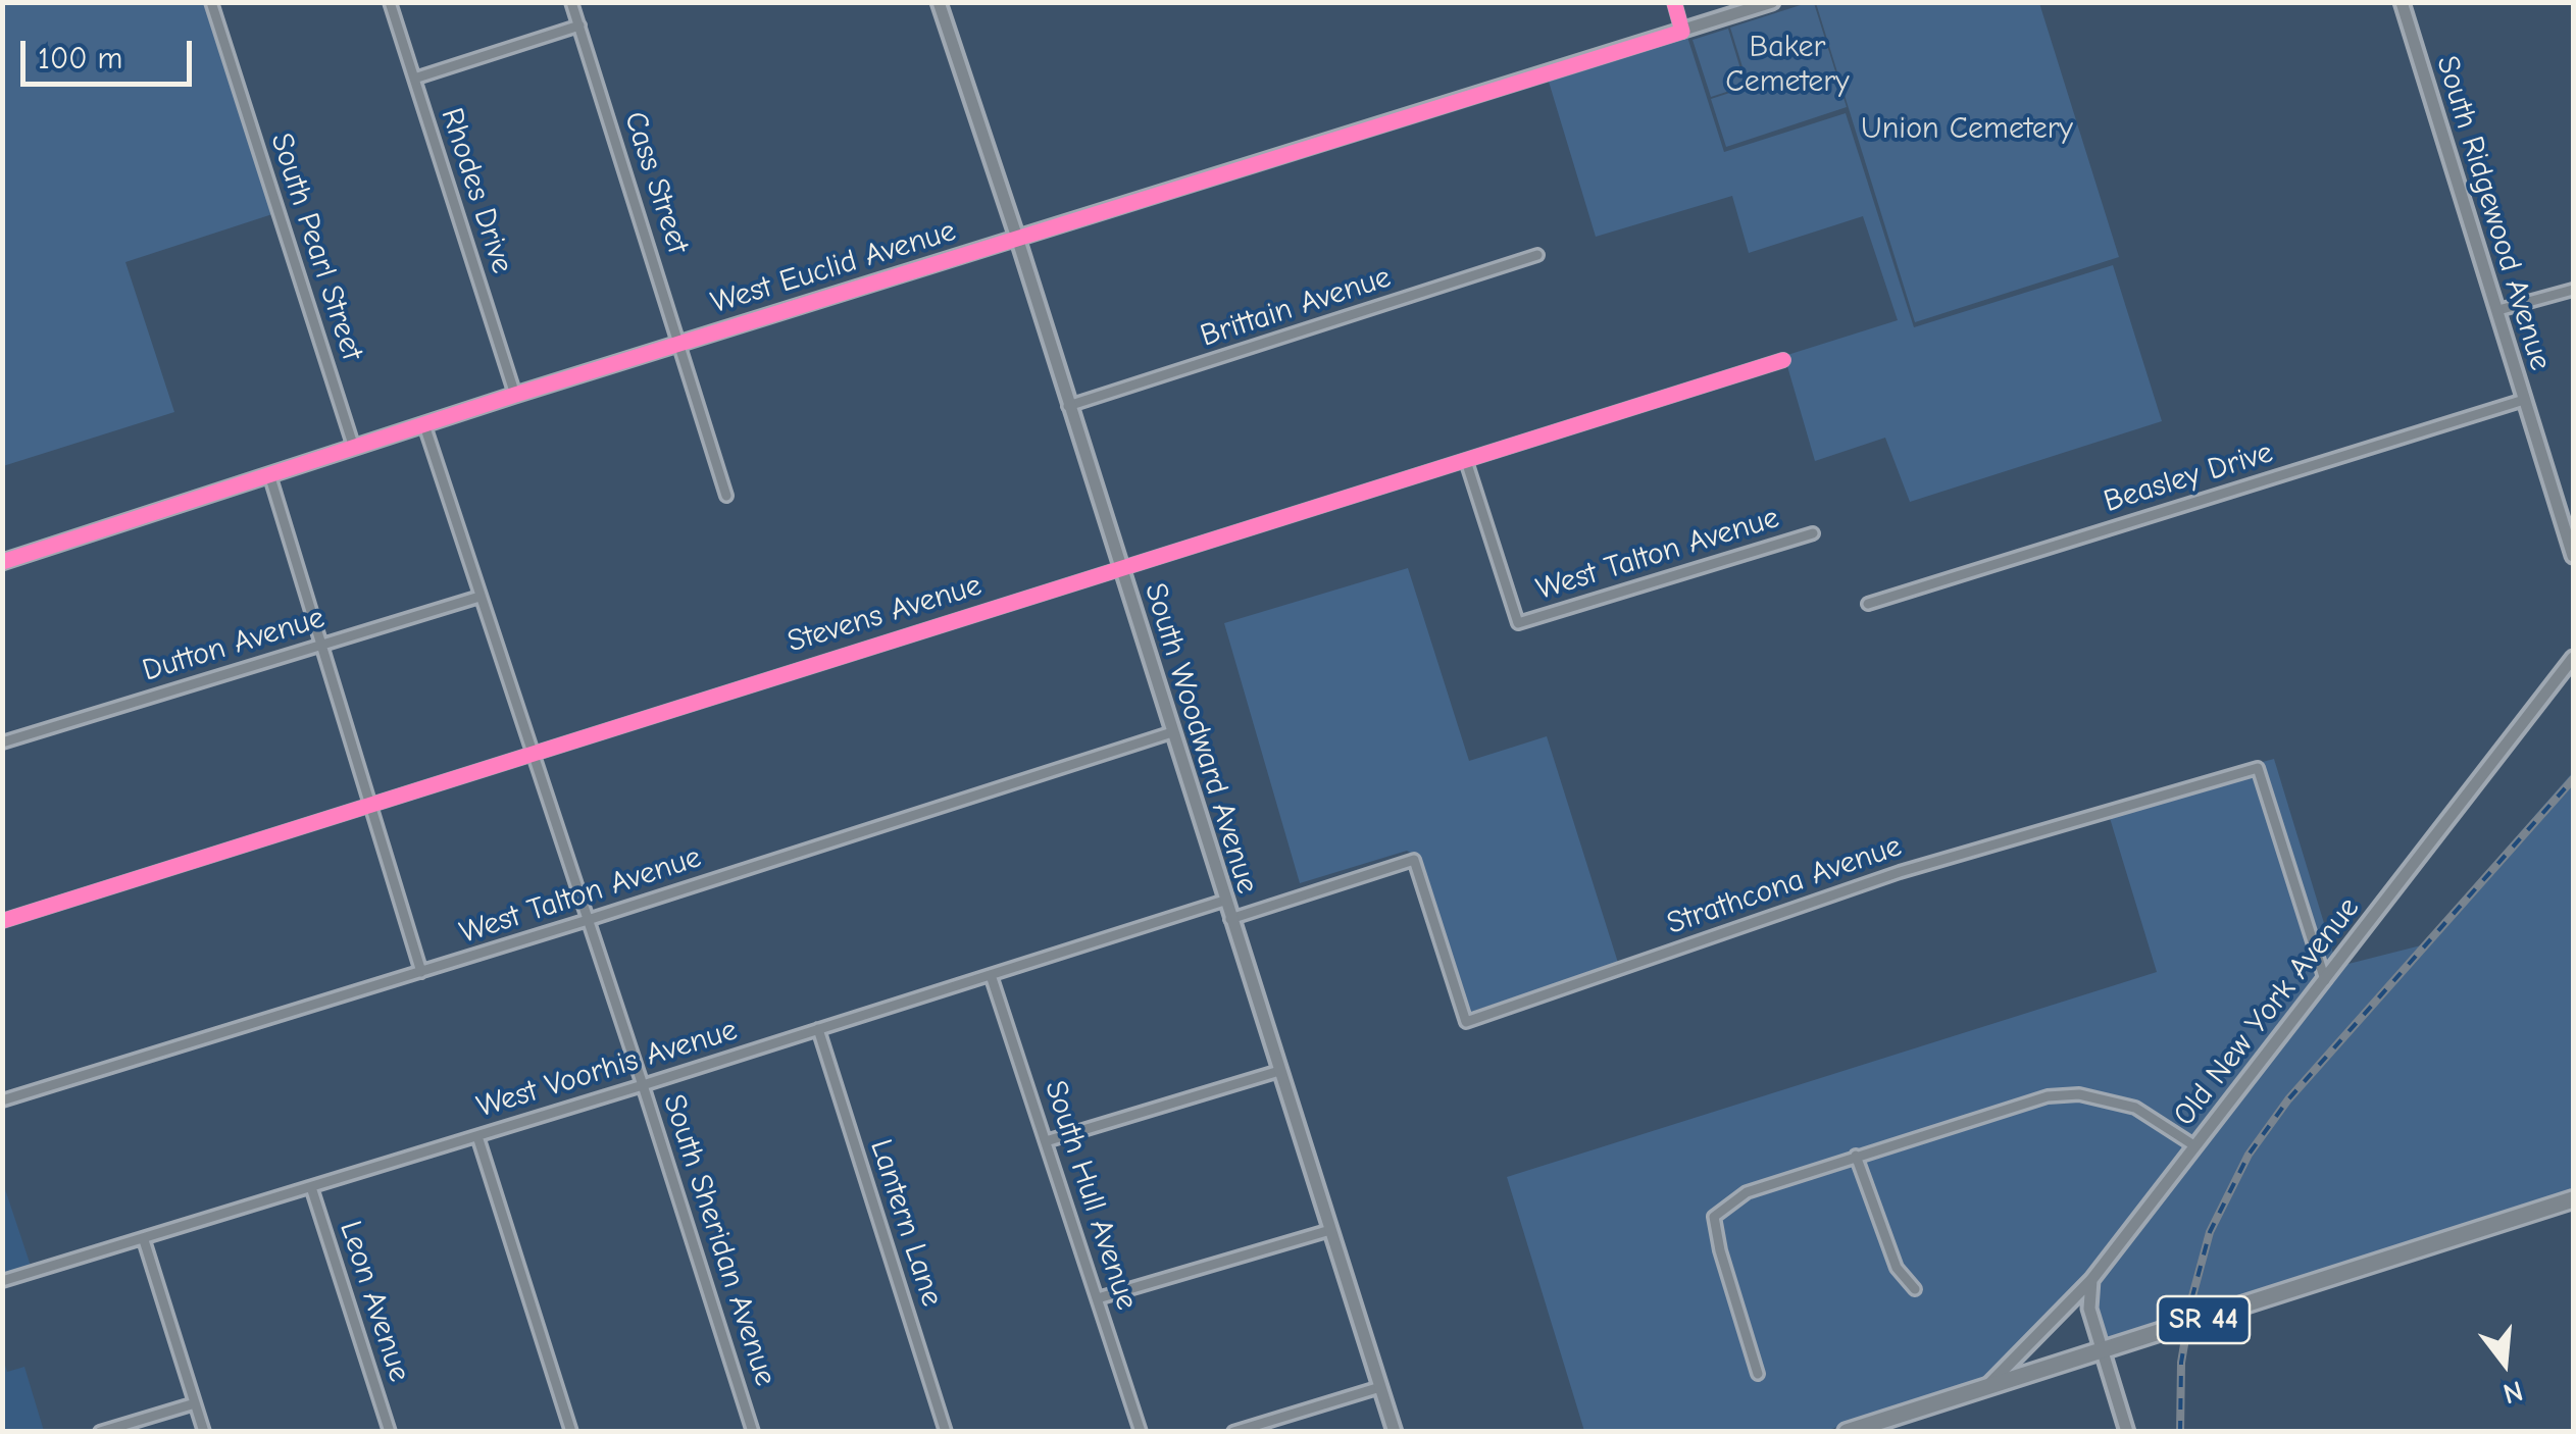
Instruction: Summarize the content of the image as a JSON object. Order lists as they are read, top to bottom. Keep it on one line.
{"streets":{"main road":["SR 44"],"street":["Cass Street","Rhodes Drive","South Ridgewood Avenue","South Pearl Street","West Euclid Avenue","Brittain Avenue","Beasley Drive","West Talton Avenue","Stevens Avenue","Dutton Avenue","South Woodward Avenue","Strathcona Avenue","Old New York Avenue","West Voorhis Avenue","South Hull Avenue","Lantern Lane","South Sheridan Avenue","Leon Avenue"]},"crossings":[["Cass Street","West Euclid Avenue"],["Rhodes Drive","West Euclid Avenue"],["South Ridgewood Avenue","Beasley Drive"],["South Pearl Street","West Euclid Avenue"],["West Euclid Avenue","South Woodward Avenue"],["West Euclid Avenue","South Sheridan Avenue"],["Brittain Avenue","South Woodward Avenue"],["West Talton Avenue","Stevens Avenue"],["West Talton Avenue","South Woodward Avenue"],["West Talton Avenue","South Sheridan Avenue"],["Stevens Avenue","South Woodward Avenue"],["Stevens Avenue","South Sheridan Avenue"],["Dutton Avenue","South Sheridan Avenue"],["South Woodward Avenue","Strathcona Avenue"],["South Woodward Avenue","West Voorhis Avenue"],["Strathcona Avenue","Old New York Avenue"],["Old New York Avenue","SR 44"],["West Voorhis Avenue","South Hull Avenue"],["West Voorhis Avenue","Lantern Lane"],["West Voorhis Avenue","South Sheridan Avenue"],["West Voorhis Avenue","Leon Avenue"]],"parks":["Baker Cemetery","Union Cemetery"],"scale_bar":"100 m","north":"bottom"}
